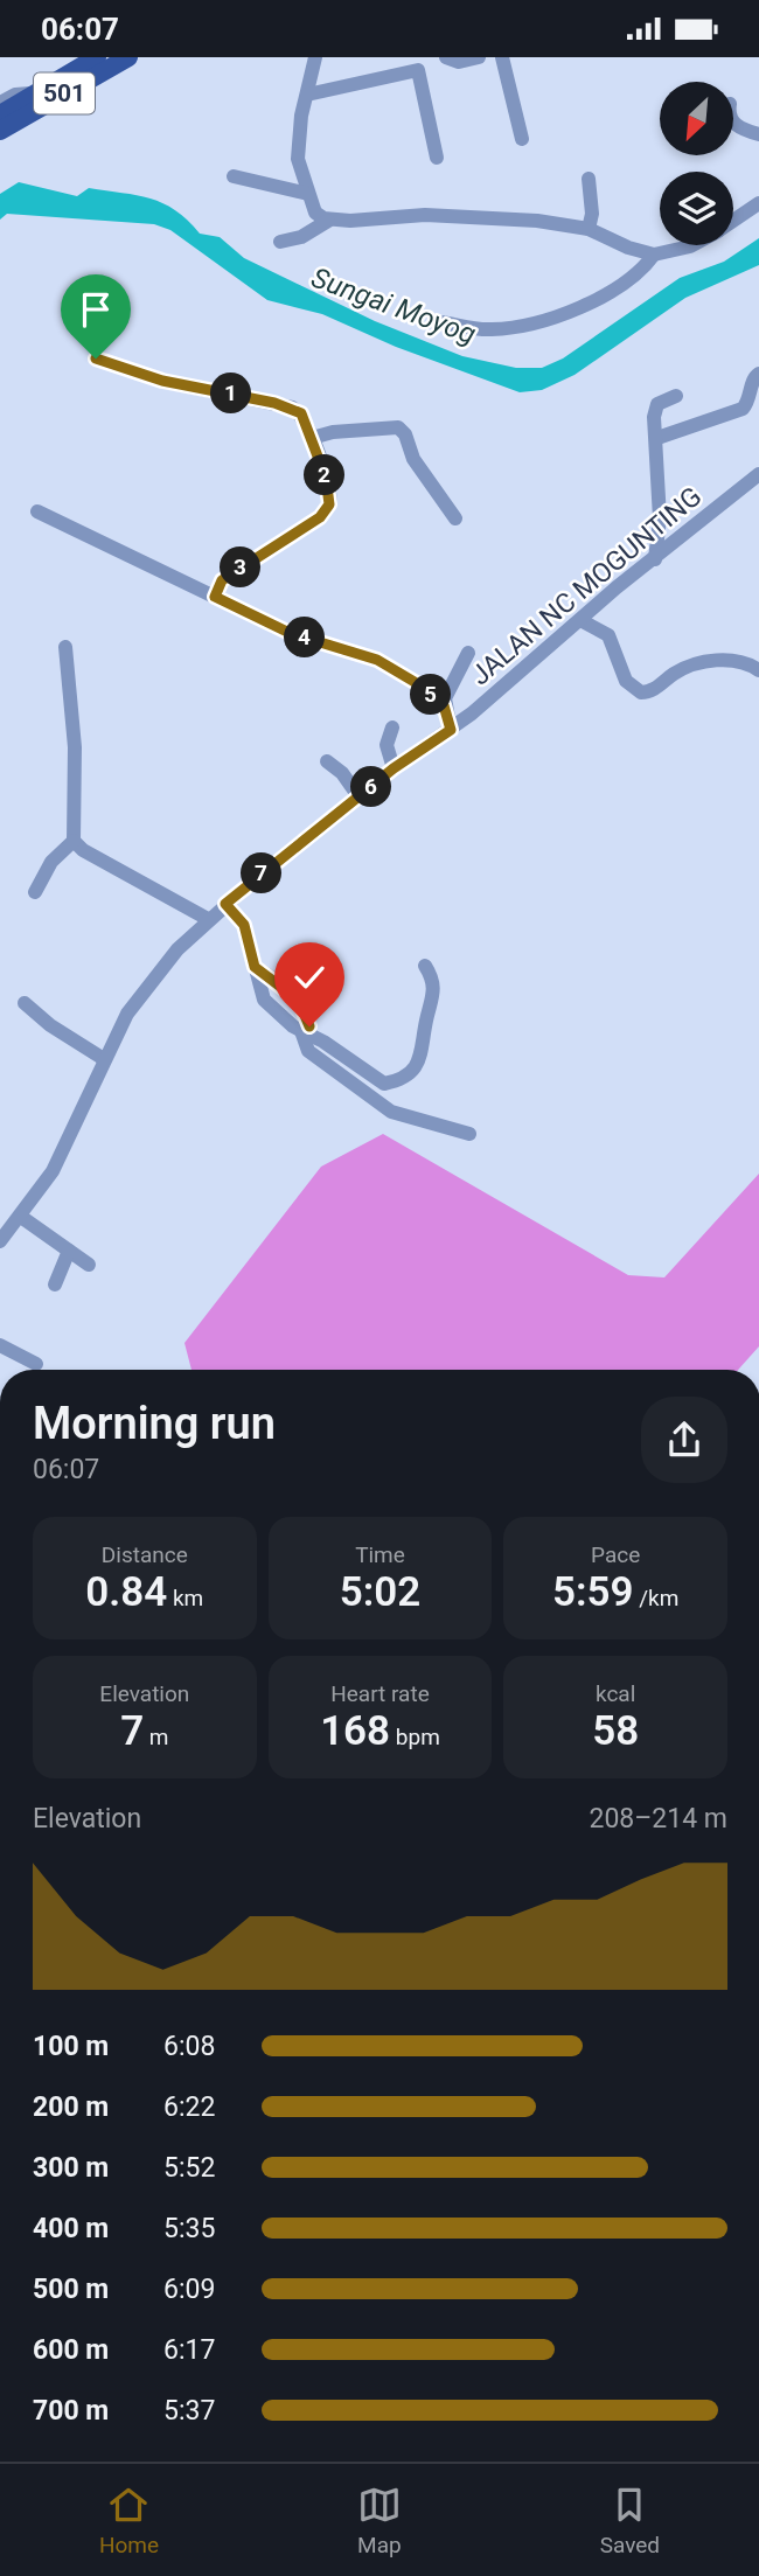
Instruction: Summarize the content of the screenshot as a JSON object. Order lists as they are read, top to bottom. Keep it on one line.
{"streets":{"main road":["501"],"street":["JALAN NC MOGUNTING"]},"water":["Sungai Moyog"],"north":"bottom left","page":{"status":"06:07","pins":["1","2","3","4","5","6","7"],"heading":["Morning run","06:07"],"stats":[["Distance","0.84 km"],["Time","5:02"],["Pace","5:59 /km"],["Elevation","7 m"],["Heart rate","168 bpm"],["kcal","58"]],"chart":["Elevation","208–214 m"],"list":[{"name":"100 m","note":"6:08"},{"name":"200 m","note":"6:22"},{"name":"300 m","note":"5:52"},{"name":"400 m","note":"5:35"},{"name":"500 m","note":"6:09"},{"name":"600 m","note":"6:17"},{"name":"700 m","note":"5:37"}],"tabs":["Home","Map","Saved"]}}
